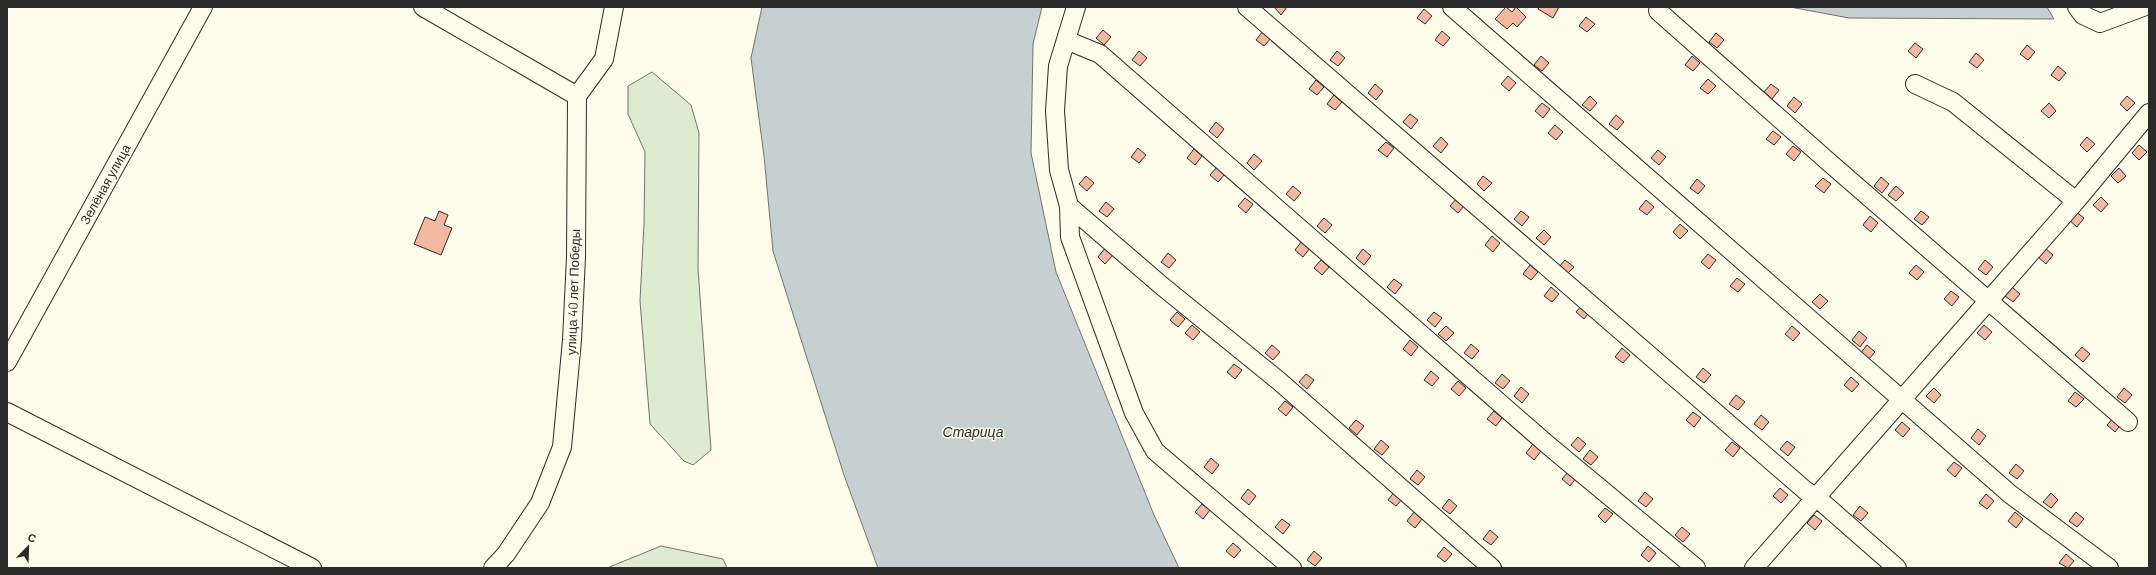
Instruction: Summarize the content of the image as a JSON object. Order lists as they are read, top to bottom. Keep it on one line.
{"streets":{"street":["Зелёная улица","улица 40 лет Победы"]},"water":["Старица"],"north":"top right"}
